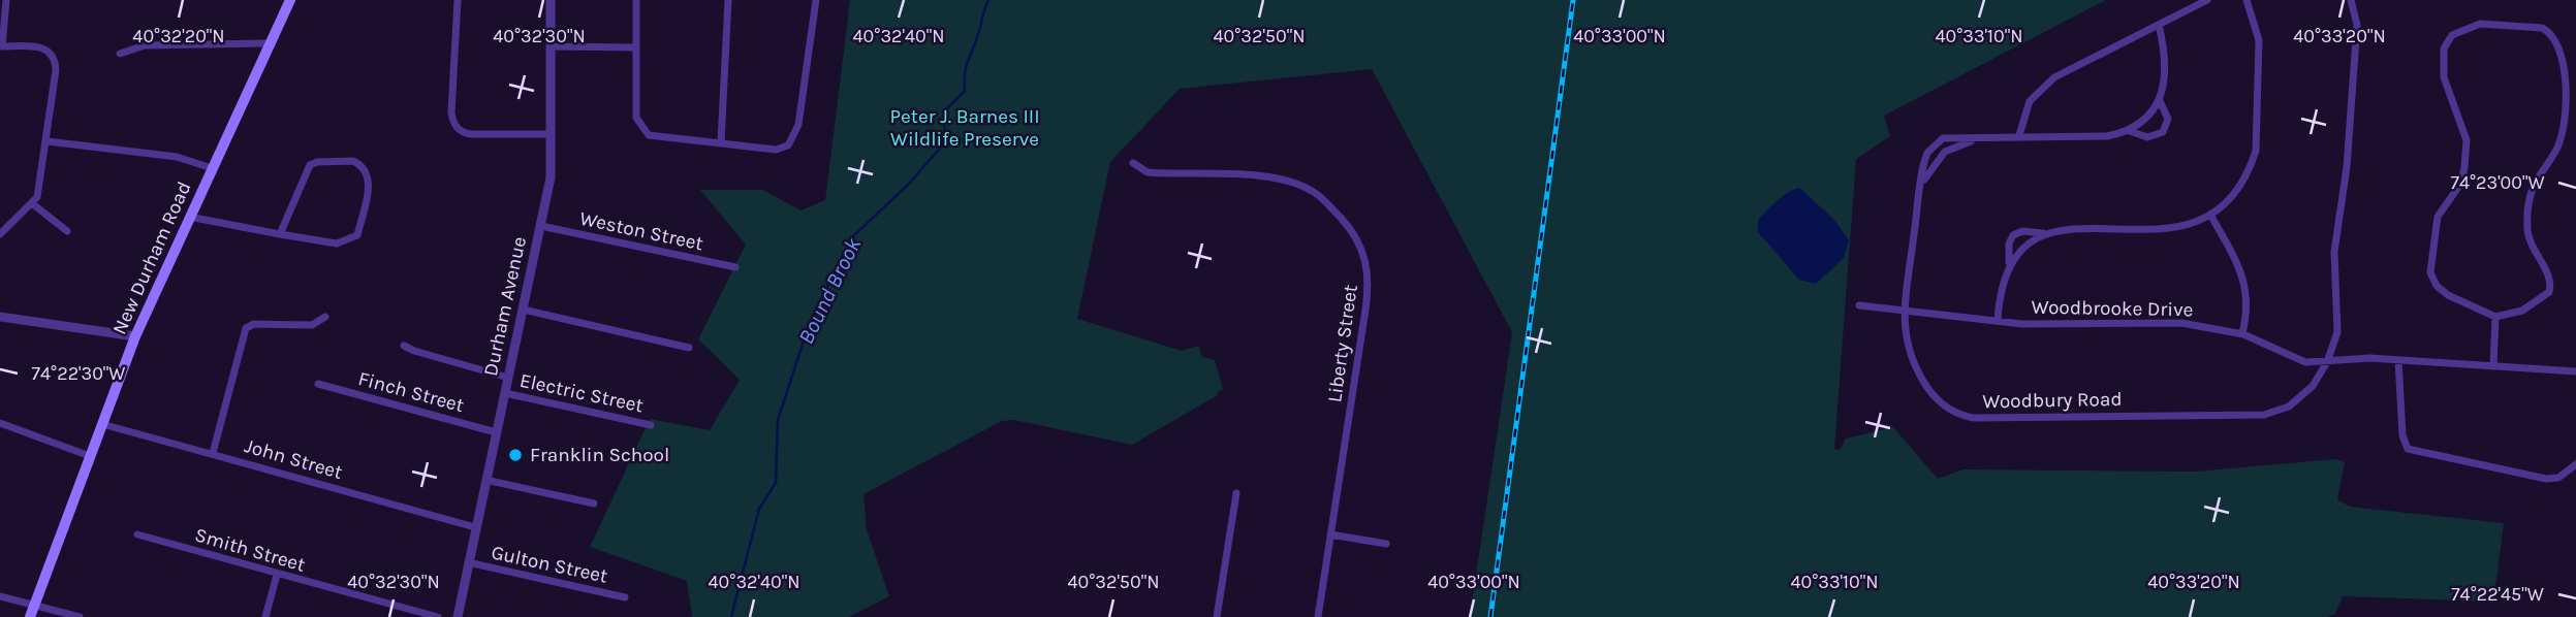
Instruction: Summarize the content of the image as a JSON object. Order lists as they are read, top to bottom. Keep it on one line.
{"streets":{"main road":["New Durham Road"],"street":["Weston Street","Durham Avenue","Woodbrooke Drive","Liberty Street","Finch Street","Electric Street","Woodbury Road","John Street","Smith Street","Gulton Street"]},"crossings":[["Weston Street","Durham Avenue"],["New Durham Road","John Street"],["Durham Avenue","Finch Street"],["Durham Avenue","Electric Street"],["Durham Avenue","John Street"],["Durham Avenue","Gulton Street"],["Woodbrooke Drive","Woodbury Road"]],"water":["Bound Brook"],"parks":["Peter J. Barnes III Wildlife Preserve"],"places":["Franklin School"],"coordinates":["40°32'20\"N","40°32'30\"N","40°32'40\"N","40°32'50\"N","40°33'00\"N","40°33'10\"N","40°33'20\"N","74°23'00\"W","74°22'30\"W","74°22'45\"W"]}
